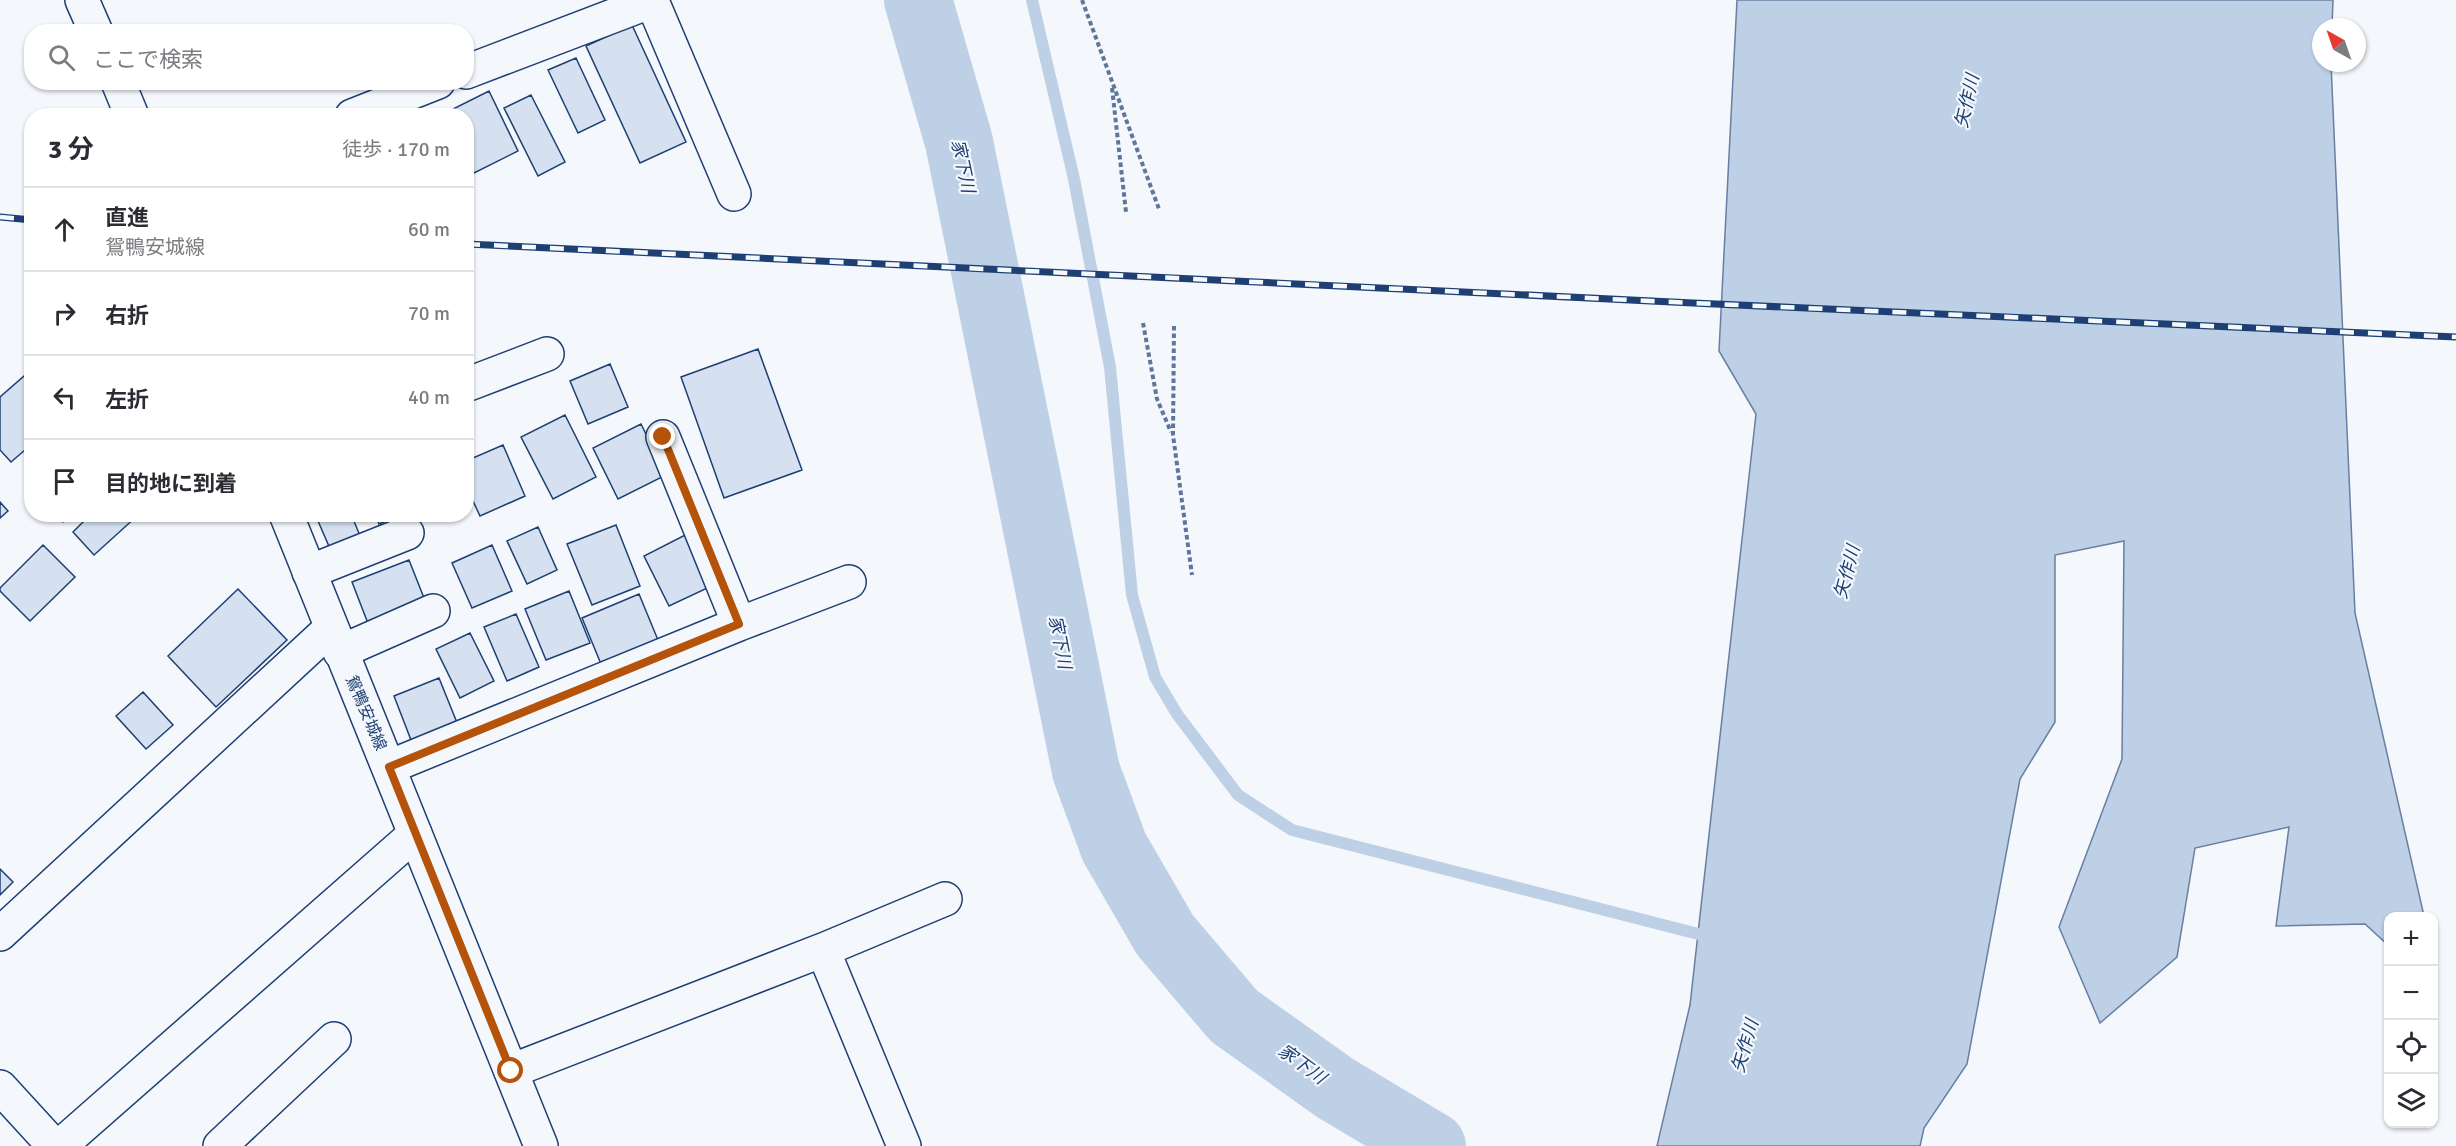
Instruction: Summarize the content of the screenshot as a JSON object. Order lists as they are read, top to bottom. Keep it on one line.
{"streets":{"street":["鴛鴨安城線"]},"water":["矢作川","家下川"],"north":"top left","page":{"search":"ここで検索","heading":["3 分","徒歩 · 170 m"],"list":[["直進","鴛鴨安城線","60 m"],["右折","70 m"],["左折","40 m"],"目的地に到着"],"map_buttons":["+","−"]}}
